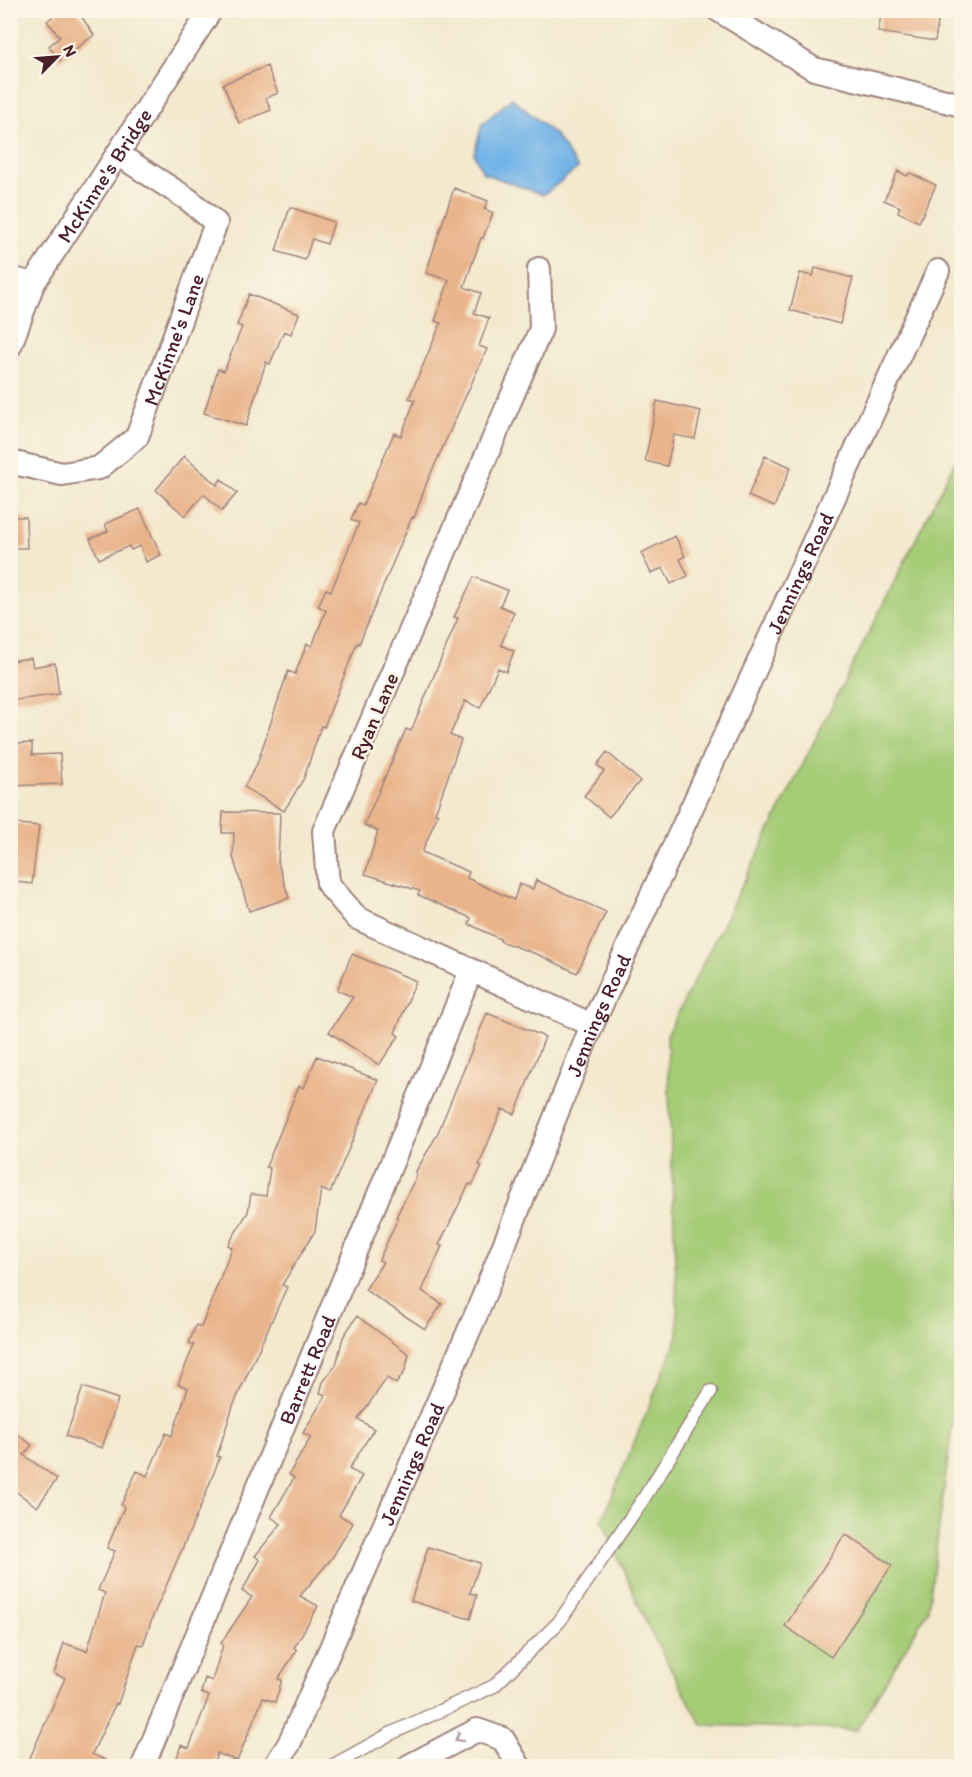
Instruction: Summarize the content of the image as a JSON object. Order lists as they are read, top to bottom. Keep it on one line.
{"streets":{"street":["McKinne's Bridge","McKinne's Lane","Jennings Road","Ryan Lane","Barrett Road"]},"crossings":[["McKinne's Bridge","McKinne's Lane"],["Jennings Road","Ryan Lane"],["Ryan Lane","Barrett Road"]],"north":"top right"}
